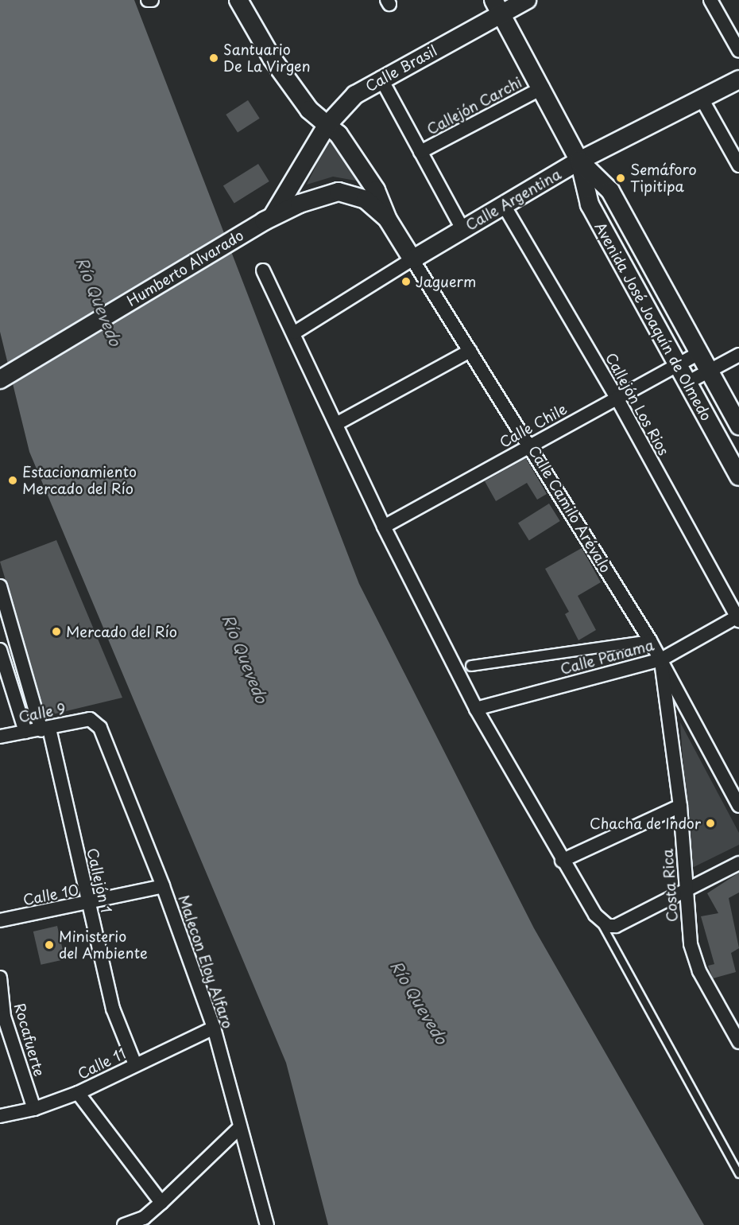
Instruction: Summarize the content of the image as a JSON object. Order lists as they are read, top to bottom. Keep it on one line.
{"streets":{"main road":["Calle Brasil","Calle Argentina","Humberto Alvarado","Avenida José Joaquín de Olmedo","Calle Camilo Arévalo"],"street":["Callejón Carchi","Callejón Los Rios","Calle Chile","Calle Panama","Calle 9","Callejón 1","Costa Rica","Calle 10","Malecon Eloy Alfaro","Rocafuerte","Calle 11"]},"crossings":[["Calle Brasil","Humberto Alvarado"],["Calle Brasil","Avenida José Joaquín de Olmedo"],["Calle Brasil","Calle Camilo Arévalo"],["Callejón Carchi","Avenida José Joaquín de Olmedo"],["Calle Argentina","Avenida José Joaquín de Olmedo"],["Calle Argentina","Callejón Los Rios"],["Calle Argentina","Calle Camilo Arévalo"],["Humberto Alvarado","Calle Camilo Arévalo"],["Avenida José Joaquín de Olmedo","Calle Chile"],["Callejón Los Rios","Calle Chile"],["Callejón Los Rios","Calle Panama"],["Calle Chile","Calle Camilo Arévalo"],["Calle Camilo Arévalo","Calle Panama"],["Calle Camilo Arévalo","Costa Rica"],["Calle Panama","Costa Rica"],["Calle 9","Callejón 1"],["Calle 9","Malecon Eloy Alfaro"],["Callejón 1","Calle 10"],["Callejón 1","Calle 11"],["Calle 10","Malecon Eloy Alfaro"],["Malecon Eloy Alfaro","Calle 11"],["Rocafuerte","Calle 11"]],"water":["Río Quevedo"],"places":["Santuario De La Virgen","Semáforo Tipitipa","Jaguerm","Estacionamiento Mercado del Río","Mercado del Río","Chacha de Indor","Ministerio del Ambiente"]}
